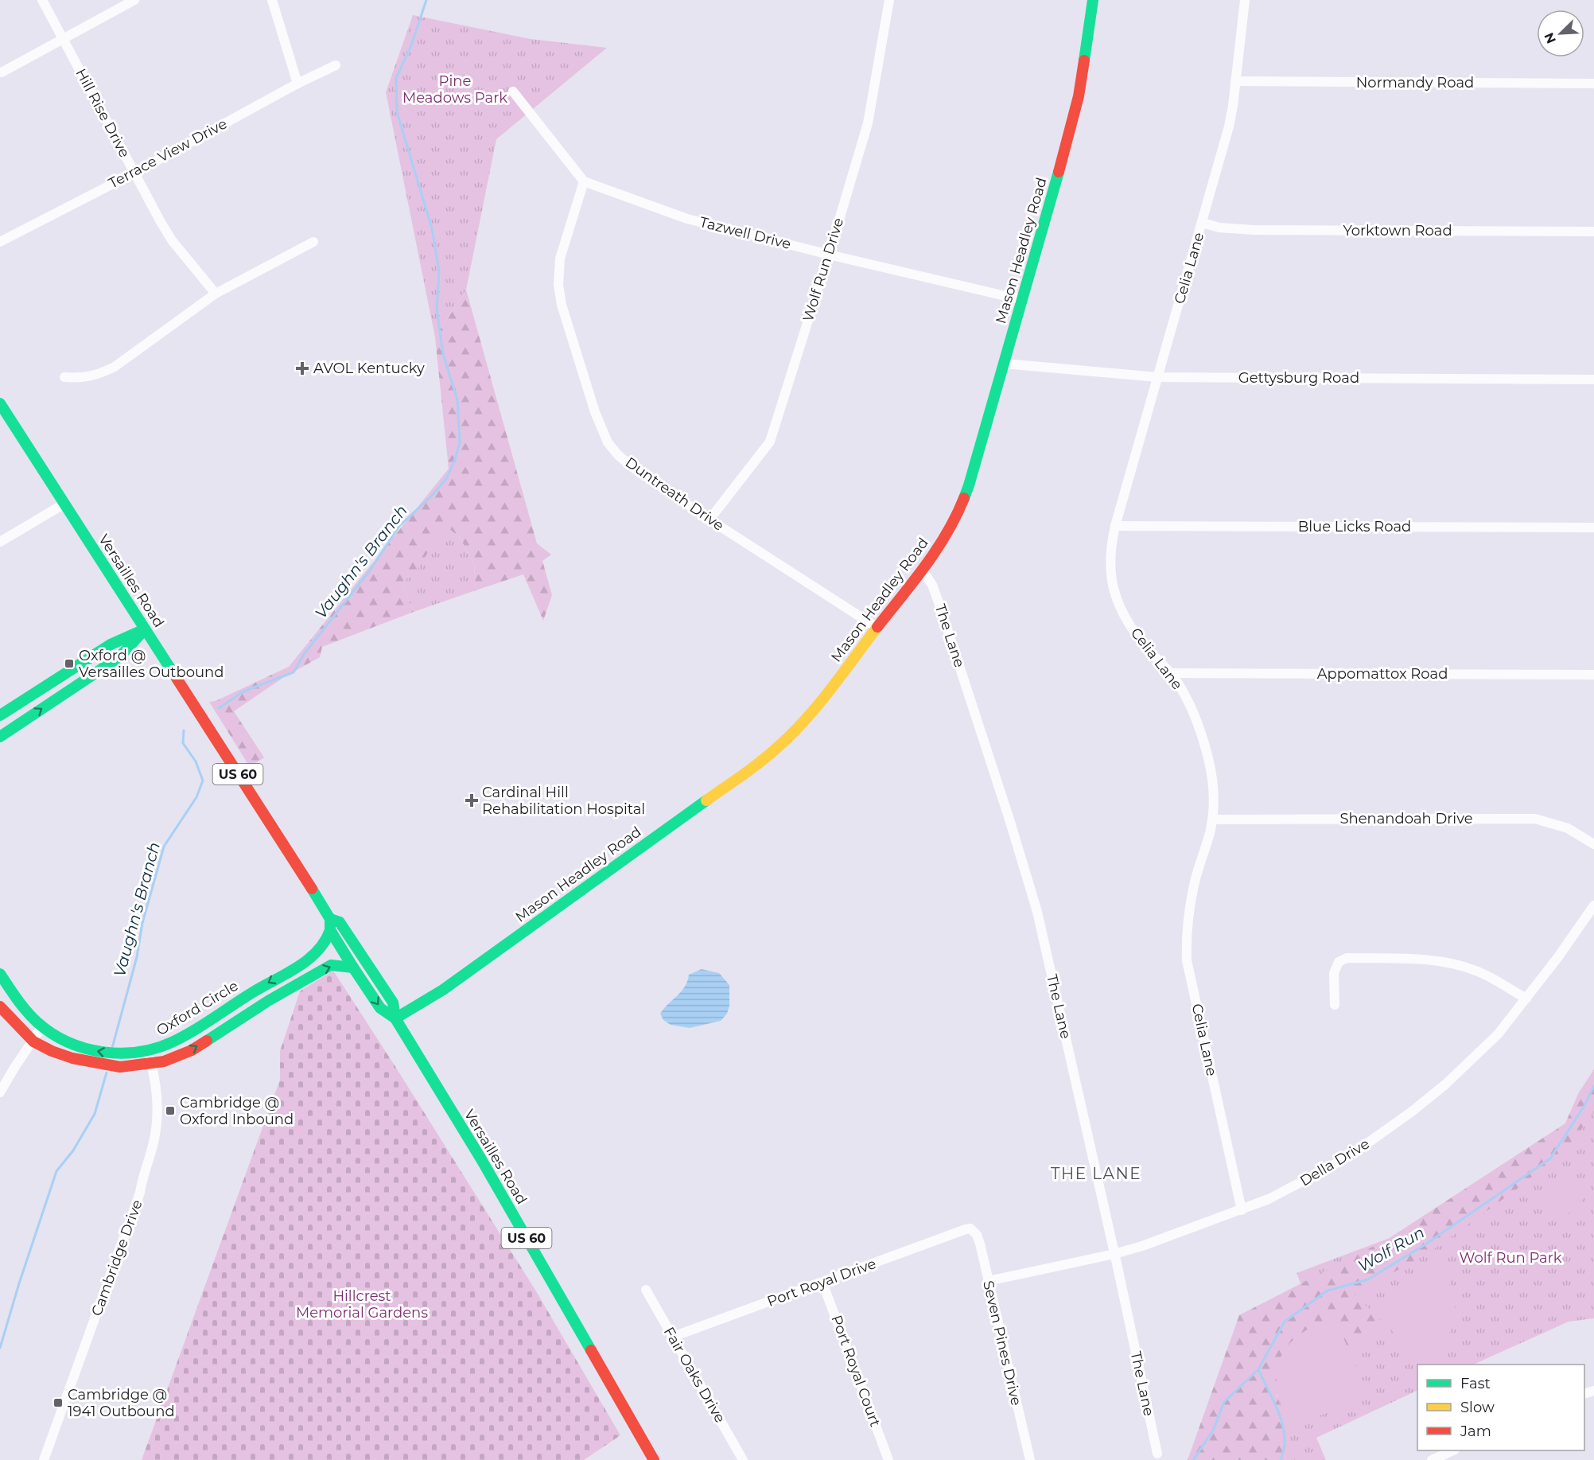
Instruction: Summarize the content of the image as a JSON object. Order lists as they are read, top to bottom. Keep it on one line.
{"streets":{"main road":["Mason Headley Road","Versailles Road","US 60","Oxford Circle"],"street":["Normandy Road","Hill Rise Drive","Terrace View Drive","Yorktown Road","Tazwell Drive","Celia Lane","Wolf Run Drive","Gettysburg Road","Duntreath Drive","Blue Licks Road","The Lane","Appomattox Road","Shenandoah Drive","Della Drive","Cambridge Drive","Port Royal Drive","Seven Pines Drive","Port Royal Court","Fair Oaks Drive"]},"crossings":[["Normandy Road","Celia Lane"],["Hill Rise Drive","Terrace View Drive"],["Yorktown Road","Celia Lane"],["Tazwell Drive","Mason Headley Road"],["Tazwell Drive","Wolf Run Drive"],["Tazwell Drive","Duntreath Drive"],["Mason Headley Road","Gettysburg Road"],["Mason Headley Road","Duntreath Drive"],["Mason Headley Road","Versailles Road"],["Mason Headley Road","The Lane"],["Celia Lane","Gettysburg Road"],["Celia Lane","Blue Licks Road"],["Celia Lane","Appomattox Road"],["Celia Lane","Shenandoah Drive"],["Celia Lane","Della Drive"],["Wolf Run Drive","Duntreath Drive"],["Versailles Road","Oxford Circle"],["The Lane","Della Drive"],["Oxford Circle","Cambridge Drive"],["Della Drive","Seven Pines Drive"],["Port Royal Drive","Seven Pines Drive"],["Port Royal Drive","Port Royal Court"],["Port Royal Drive","Fair Oaks Drive"]],"districts":["THE LANE"],"water":["Vaughn's Branch","Wolf Run"],"parks":["Pine Meadows Park","Wolf Run Park","Hillcrest Memorial Gardens"],"places":{"health":["AVOL Kentucky","Cardinal Hill Rehabilitation Hospital"],"transit":["Oxford @ Versailles Outbound","Cambridge @ Oxford Inbound","Cambridge @ 1941 Outbound"]},"legend":["Fast","Slow","Jam"],"north":"bottom left"}
